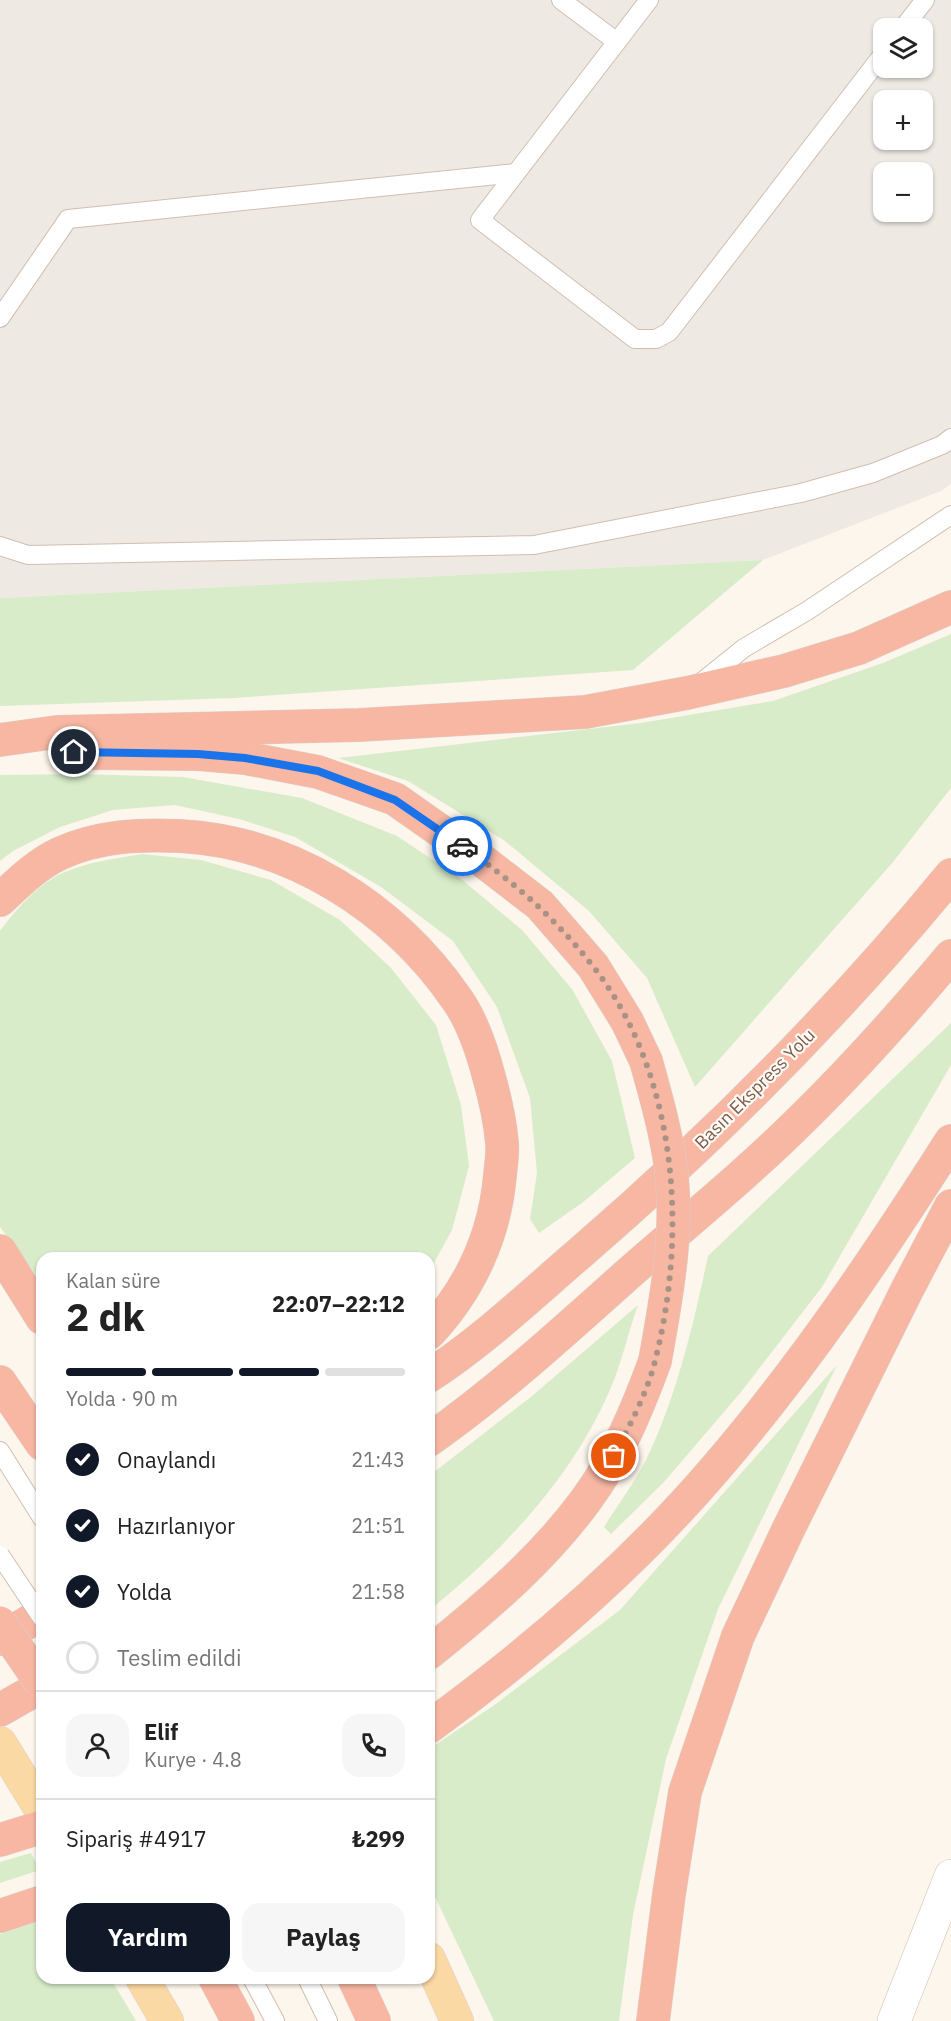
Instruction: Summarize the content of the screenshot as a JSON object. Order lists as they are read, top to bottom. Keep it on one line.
{"streets":{"highway":["Basın Ekspress Yolu"]},"page":{"map_buttons":["+","−"],"heading":["2 dk","Kalan süre","22:07–22:12"],"panel":["Elif","Kurye · 4.8","Sipariş #4917","₺299"],"bar":"Yolda · 90 m","list":[["Onaylandı","21:43"],["Hazırlanıyor","21:51"],["Yolda","21:58"],"Teslim edildi"],"buttons":["Yardım","Paylaş"]}}
